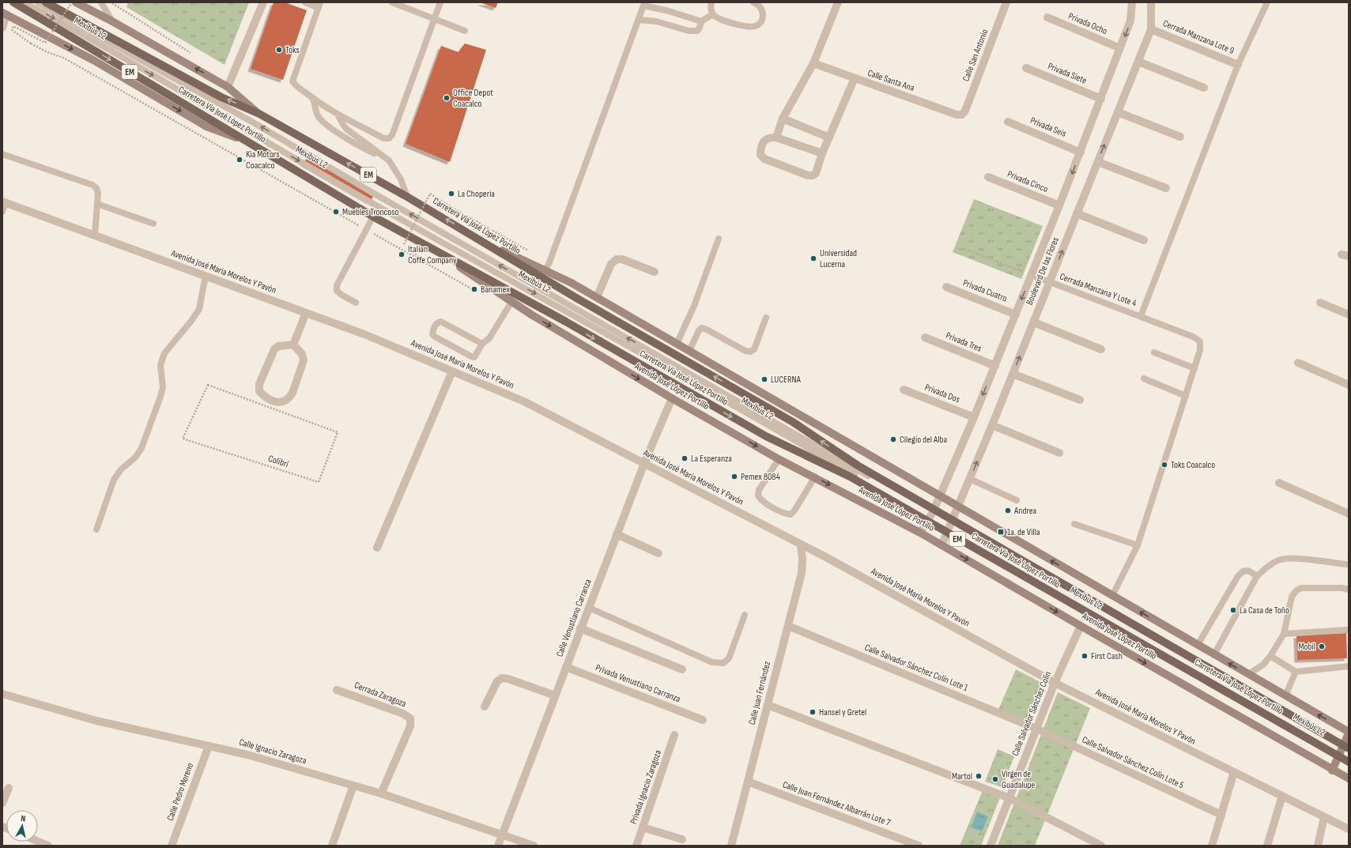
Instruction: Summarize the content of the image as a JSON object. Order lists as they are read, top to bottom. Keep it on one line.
{"streets":{"main road":["EM","Carretera Vía José López Portillo","Avenida José López Portillo"],"street":["Privada Ocho","Cerrada Manzana Lote 9","Calle San Antonio","Privada Siete","Calle Santa Ana","Privada Seis","Privada Cinco","Boulevard De las Flores","Avenida José María Morelos Y Pavón","Privada Cuatro","Privada Tres","Privada Dos","Calle Venustiano Carranza","Calle Salvador Sánchez Colín Lote 1","Privada Venustiano Carranza","Calle Juan Fernández","Cerrada Zaragoza","Calle Salvador Sánchez Colín","Calle Ignacio Zaragoza","Calle Salvador Sánchez Colín Lote 5","Privada Ignacio Zaragoza","Calle Pedro Moreno","Calle Juan Fernández Albarrán Lote 7"],"lane":["Mexibús L2","Cerrada Manzana Y Lote 4"],"path":["Colibrí"]},"crossings":[["Privada Ocho","Boulevard De las Flores"],["Mexibús L2","Carretera Vía José López Portillo"],["Mexibús L2","Boulevard De las Flores"],["Cerrada Manzana Lote 9","Boulevard De las Flores"],["Calle San Antonio","Calle Santa Ana"],["Privada Siete","Boulevard De las Flores"],["Carretera Vía José López Portillo","Avenida José López Portillo"],["Privada Seis","Boulevard De las Flores"],["Privada Cinco","Boulevard De las Flores"],["Boulevard De las Flores","Cerrada Manzana Y Lote 4"],["Boulevard De las Flores","Privada Cuatro"],["Boulevard De las Flores","Privada Tres"],["Boulevard De las Flores","Avenida José López Portillo"],["Boulevard De las Flores","Privada Dos"],["Avenida José María Morelos Y Pavón","Calle Venustiano Carranza"],["Avenida José María Morelos Y Pavón","Calle Juan Fernández"],["Avenida José María Morelos Y Pavón","Calle Salvador Sánchez Colín"],["Avenida José López Portillo","Calle Venustiano Carranza"],["Avenida José López Portillo","Calle Salvador Sánchez Colín"],["Calle Venustiano Carranza","Privada Venustiano Carranza"],["Calle Venustiano Carranza","Calle Ignacio Zaragoza"],["Calle Salvador Sánchez Colín Lote 1","Calle Juan Fernández"],["Calle Salvador Sánchez Colín Lote 1","Calle Salvador Sánchez Colín"],["Calle Salvador Sánchez Colín Lote 1","Calle Salvador Sánchez Colín Lote 5"],["Calle Juan Fernández","Calle Juan Fernández Albarrán Lote 7"],["Cerrada Zaragoza","Calle Ignacio Zaragoza"],["Calle Salvador Sánchez Colín","Calle Salvador Sánchez Colín Lote 5"],["Calle Ignacio Zaragoza","Calle Pedro Moreno"]],"places":{"other":["Toks","Office Depot Coacalco","Kia Motors Coacalco","La Choperia","Muebles Troncoso","Italian Coffe Company","Universidad Lucerna","Banamex","LUCERNA","Cilegio del Alba","La Esperanza","Toks Coacalco","Pemex 8084","Andrea","La Casa de Toño","Mobil","First Cash","Hansel y Gretel","Martol","Virgen de Guadalupe"],"transit":["1a. de Villa"]},"north":"top"}
